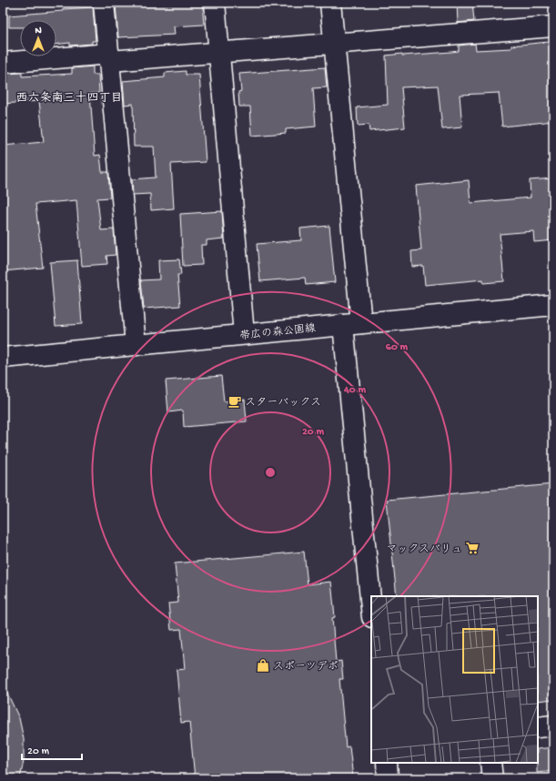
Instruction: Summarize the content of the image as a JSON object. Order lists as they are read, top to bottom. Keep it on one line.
{"streets":{"street":["帯広の森公園線"]},"districts":["西六条南三十四丁目"],"places":{"cafe":["スターバックス"],"supermarket":["マックスバリュ"],"shop":["スポーツデポ"]},"scale_bar":"20 m","north":"top","rings":["60 m","40 m","20 m"]}
